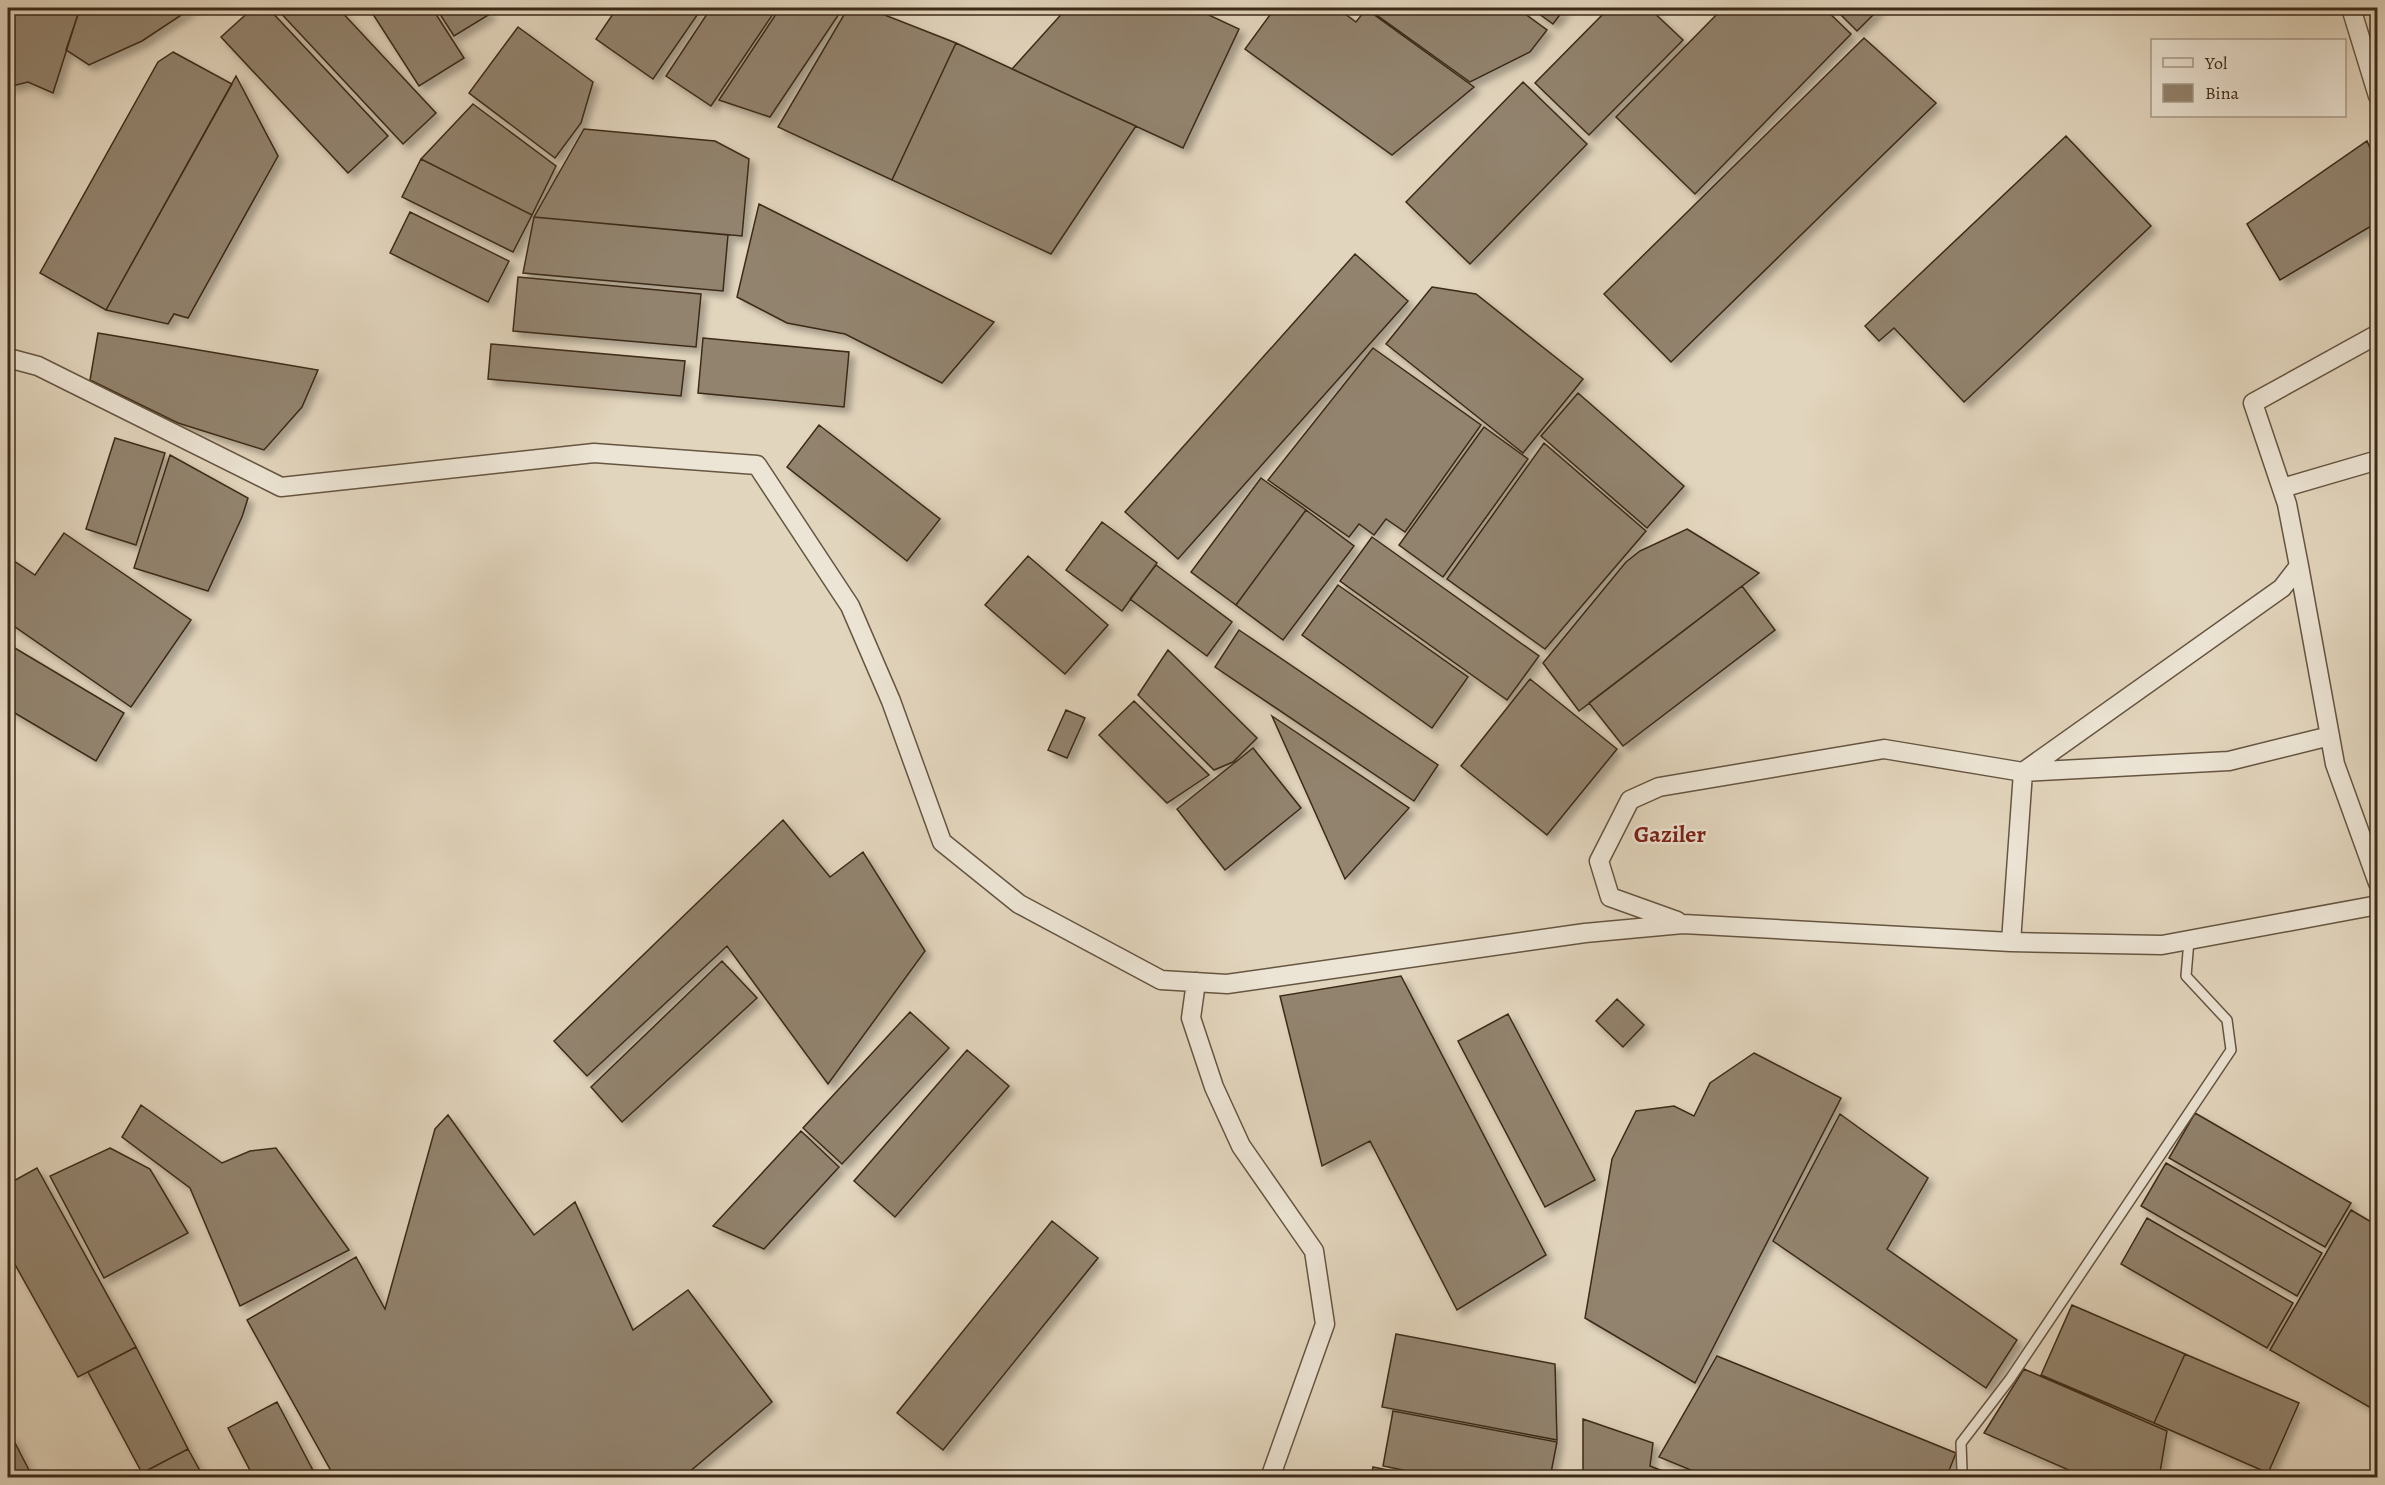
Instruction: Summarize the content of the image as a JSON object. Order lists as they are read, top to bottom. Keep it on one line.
{"districts":["Gaziler"],"legend":["Yol","Bina"]}
